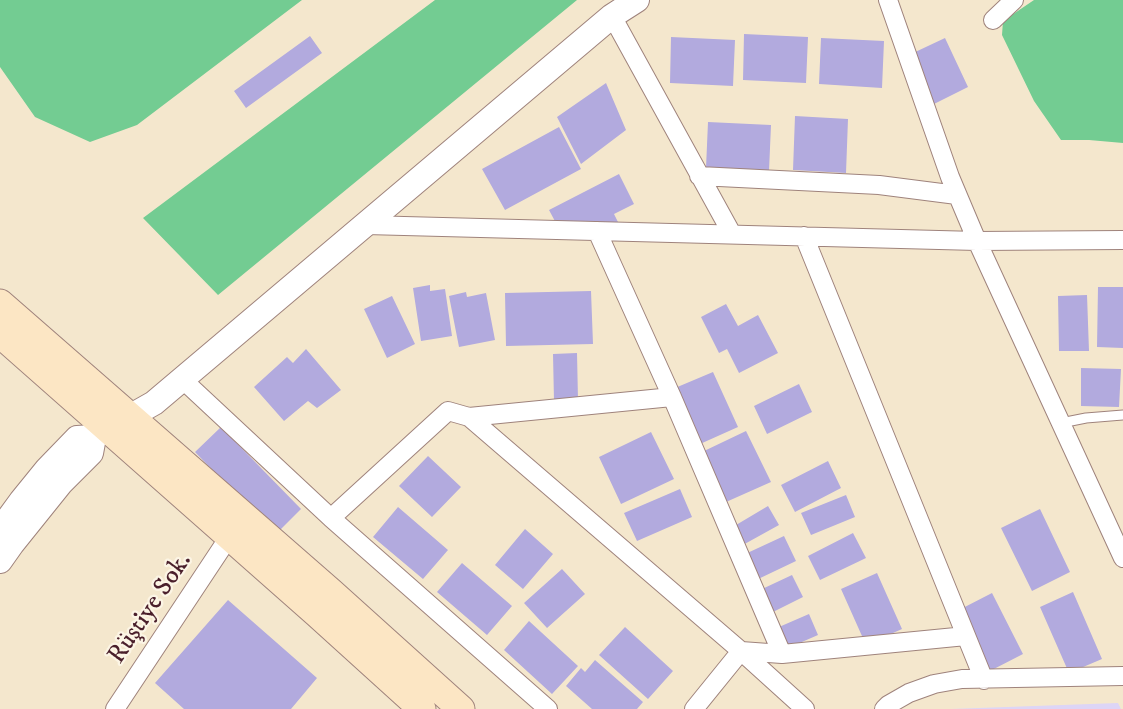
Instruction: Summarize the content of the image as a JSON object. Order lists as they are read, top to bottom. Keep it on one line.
{"streets":{"street":["Rüştiye Sok."]}}
